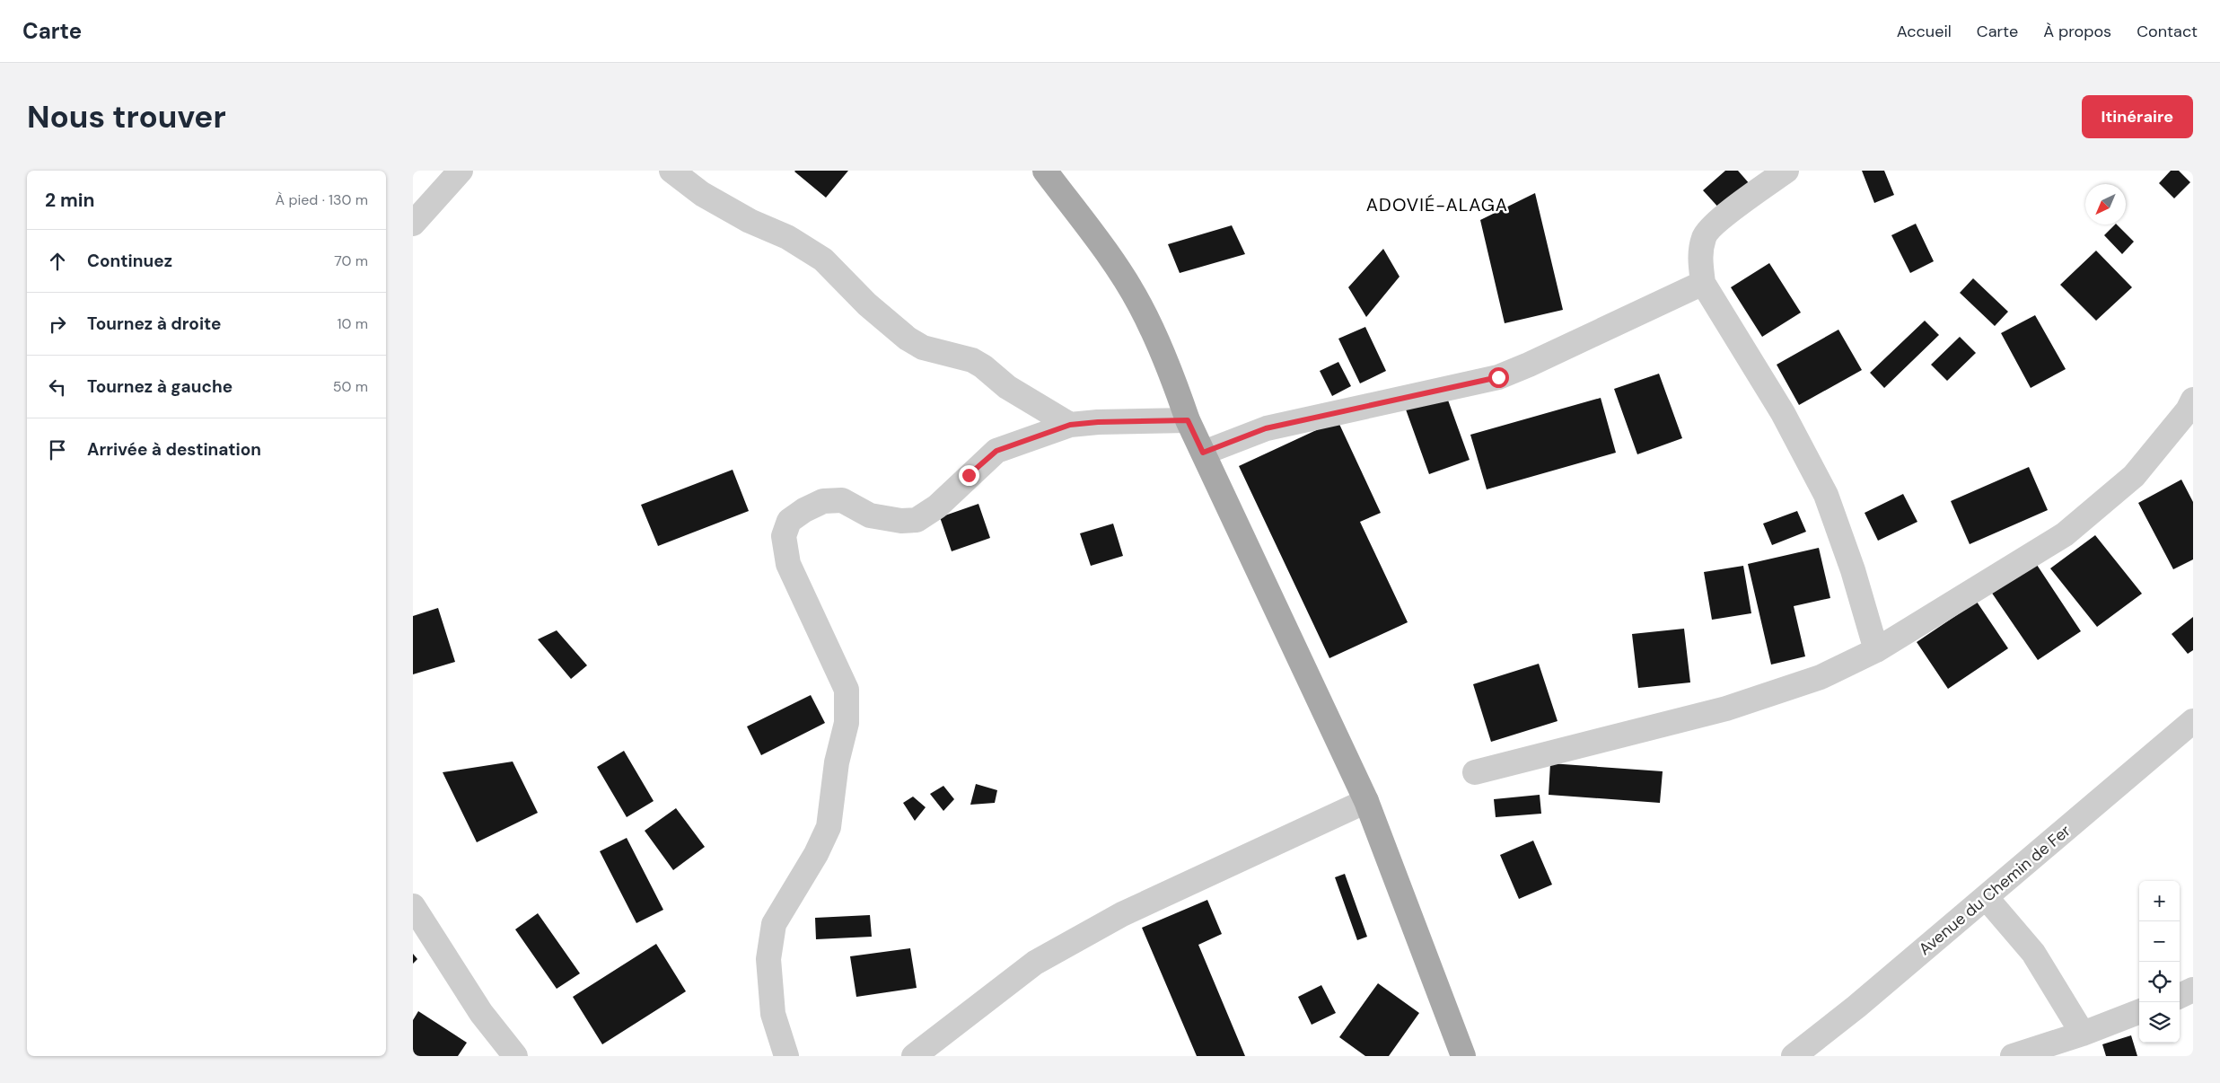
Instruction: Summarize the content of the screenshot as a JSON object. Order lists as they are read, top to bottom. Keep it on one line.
{"streets":{"street":["Avenue du Chemin de Fer"]},"districts":["ADOVIÉ-ALAGA"],"north":"bottom left","page":{"header":"Carte","nav":["Accueil","Carte","À propos","Contact"],"buttons":"Itinéraire","title":"Nous trouver","heading":["2 min","À pied · 130 m"],"list":[["Continuez","70 m"],["Tournez à droite","10 m"],["Tournez à gauche","50 m"],"Arrivée à destination"],"map_buttons":["+","−"]}}
